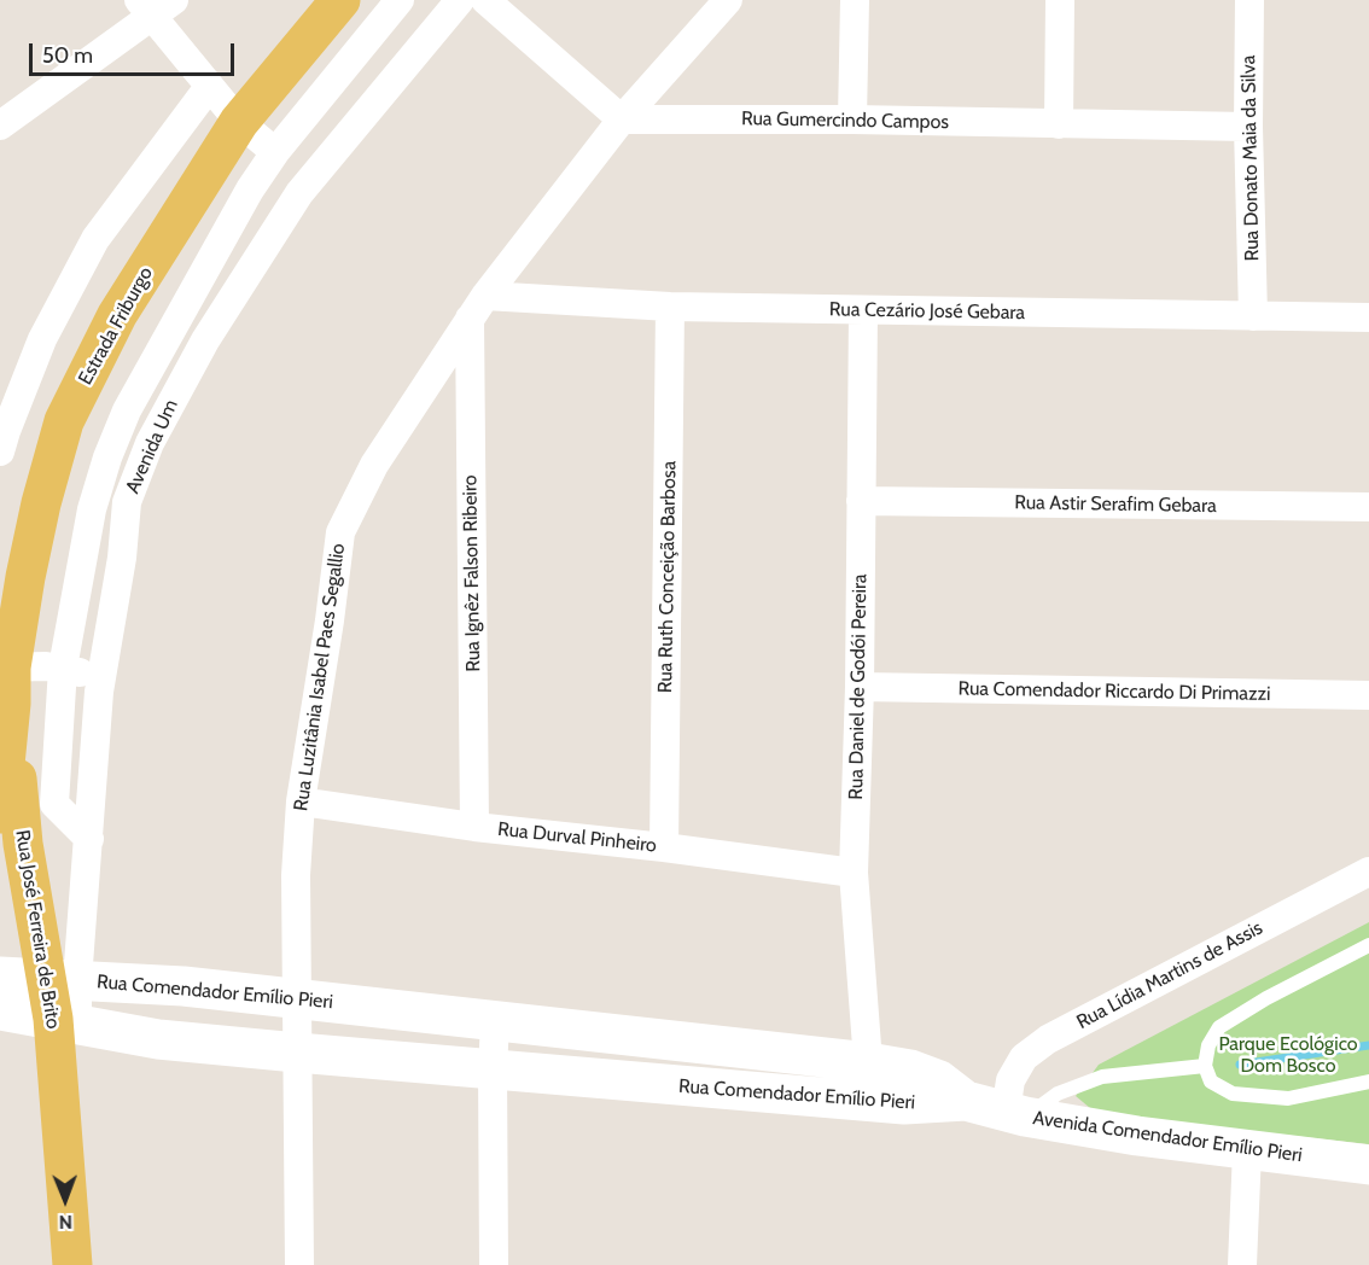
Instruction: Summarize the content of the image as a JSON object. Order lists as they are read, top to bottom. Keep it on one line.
{"streets":{"main road":["Estrada Friburgo","Rua José Ferreira de Brito"],"street":["Rua Gumercindo Campos","Rua Donato Maia da Silva","Rua Cezário José Gebara","Avenida Um","Rua Astir Serafim Gebara","Rua Ignêz Falson Ribeiro","Rua Ruth Conceição Barbosa","Rua Luzitânia Isabel Paes Segallio","Rua Daniel de Godói Pereira","Rua Comendador Riccardo Di Primazzi","Rua Durval Pinheiro","Rua Lídia Martins de Assis","Rua Comendador Emílio Pieri","Avenida Comendador Emílio Pieri"]},"crossings":[["Rua Gumercindo Campos","Rua Donato Maia da Silva"],["Rua Gumercindo Campos","Rua Luzitânia Isabel Paes Segallio"],["Rua Donato Maia da Silva","Rua Cezário José Gebara"],["Rua Cezário José Gebara","Rua Ignêz Falson Ribeiro"],["Rua Cezário José Gebara","Rua Ruth Conceição Barbosa"],["Rua Cezário José Gebara","Rua Luzitânia Isabel Paes Segallio"],["Rua Cezário José Gebara","Rua Daniel de Godói Pereira"],["Estrada Friburgo","Rua José Ferreira de Brito"],["Avenida Um","Rua José Ferreira de Brito"],["Avenida Um","Rua Comendador Emílio Pieri"],["Rua Astir Serafim Gebara","Rua Daniel de Godói Pereira"],["Rua Ignêz Falson Ribeiro","Rua Luzitânia Isabel Paes Segallio"],["Rua Ignêz Falson Ribeiro","Rua Durval Pinheiro"],["Rua Ruth Conceição Barbosa","Rua Durval Pinheiro"],["Rua Luzitânia Isabel Paes Segallio","Rua Durval Pinheiro"],["Rua Luzitânia Isabel Paes Segallio","Rua Comendador Emílio Pieri"],["Rua Daniel de Godói Pereira","Rua Comendador Riccardo Di Primazzi"],["Rua Daniel de Godói Pereira","Rua Durval Pinheiro"],["Rua Daniel de Godói Pereira","Rua Comendador Emílio Pieri"],["Rua José Ferreira de Brito","Rua Comendador Emílio Pieri"],["Rua Lídia Martins de Assis","Avenida Comendador Emílio Pieri"],["Rua Comendador Emílio Pieri","Avenida Comendador Emílio Pieri"]],"parks":["Parque Ecológico Dom Bosco"],"scale_bar":"50 m","north":"bottom"}
